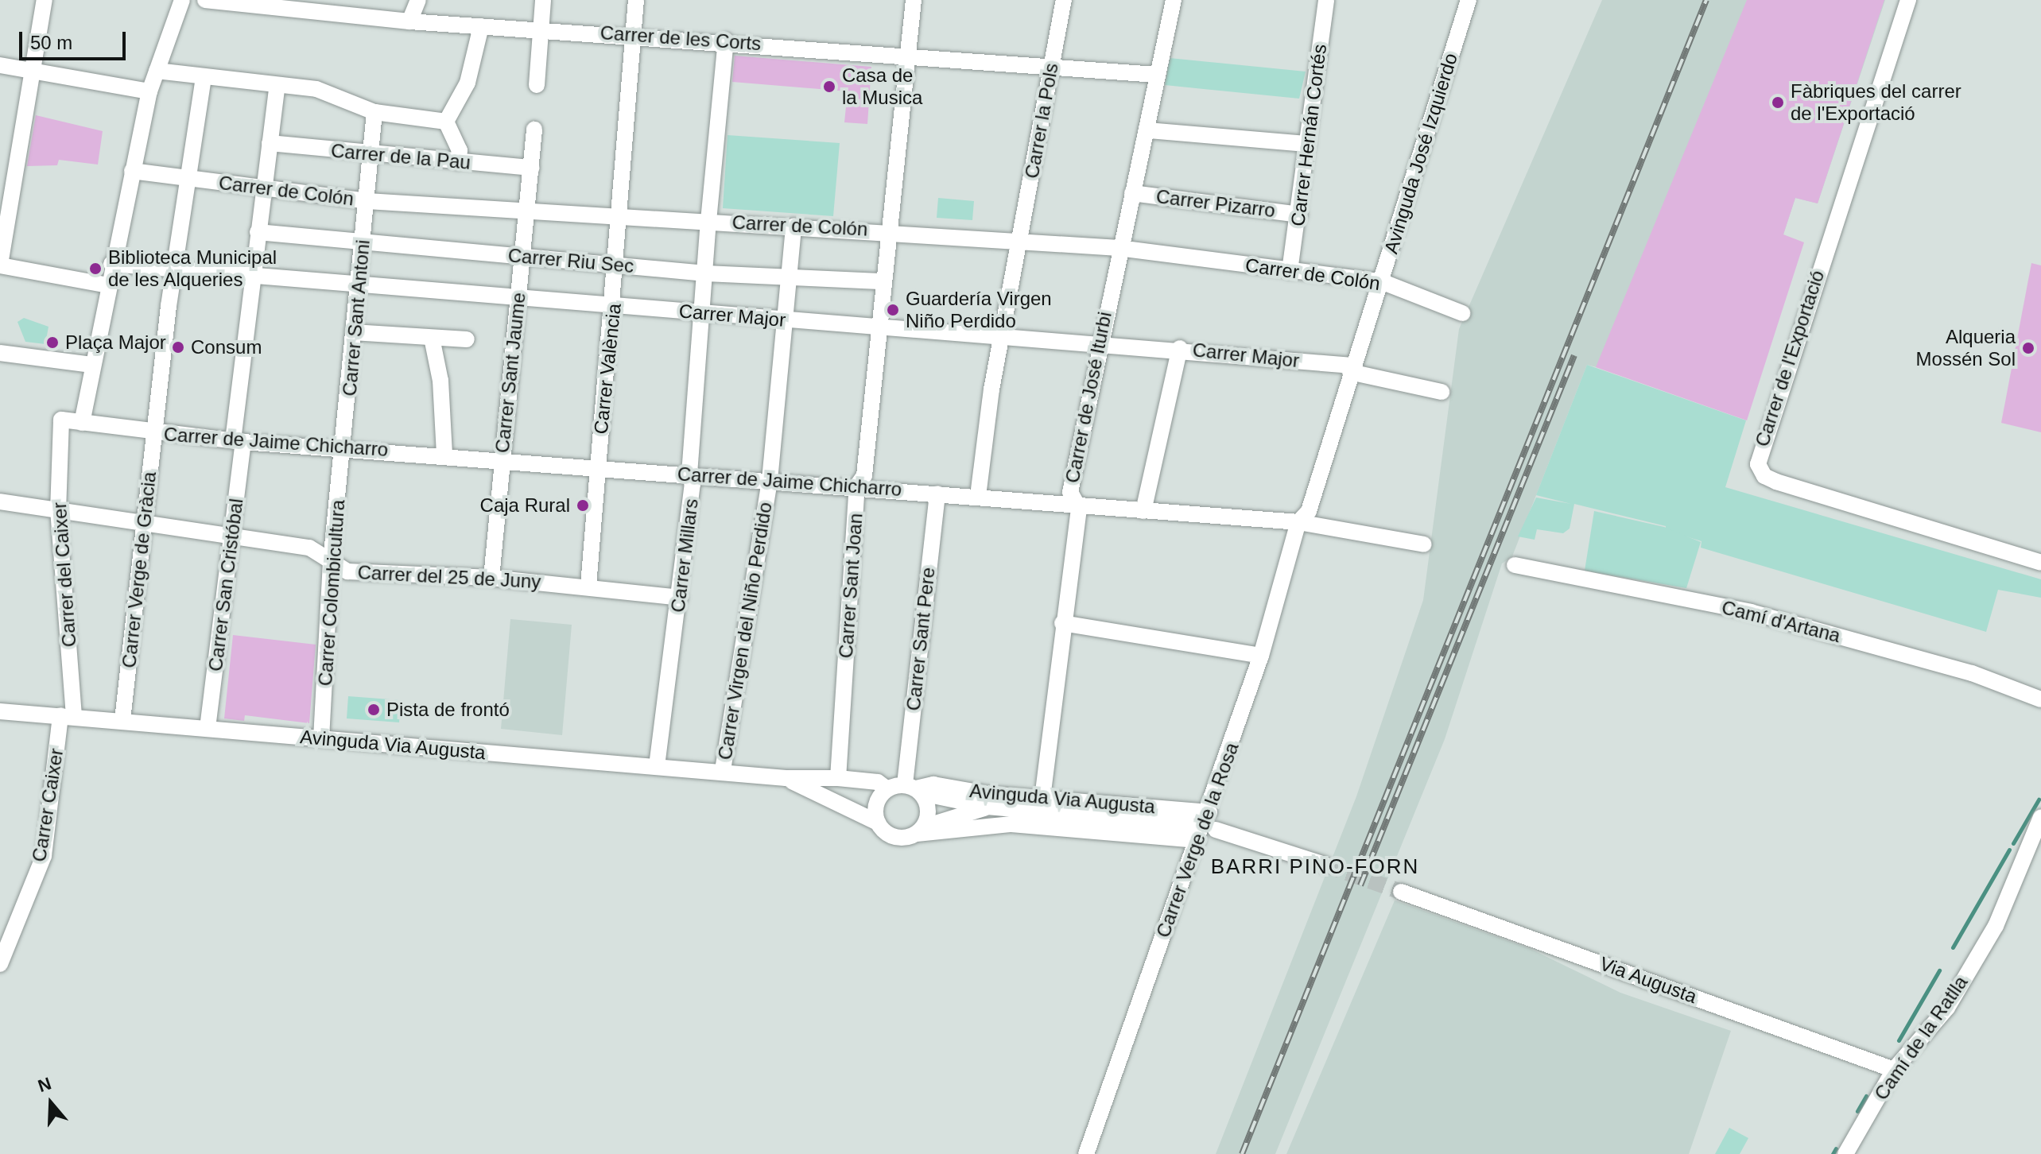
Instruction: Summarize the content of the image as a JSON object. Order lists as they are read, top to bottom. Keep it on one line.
{"streets":{"street":["Carrer de les Corts","Carrer la Pols","Carrer Hernán Cortés","Avinguda José Izquierdo","Carrer de la Pau","Carrer de Colón","Carrer Pizarro","Carrer Riu Sec","Carrer Major","Carrer Sant Antoni","Carrer de l'Exportació","Carrer València","Carrer Sant Jaume","Carrer de José Iturbi","Carrer de Jaime Chicharro","Carrer Millars","Carrer Verge de Gràcia","Carrer del Caixer","Carrer del 25 de Juny","Carrer San Cristóbal","Carrer Sant Joan","Carrer Colombicultura","Camí d'Artana","Carrer Virgen del Niño Perdido","Carrer Sant Pere","Avinguda Via Augusta","Carrer Caixer","Carrer Verge de la Rosa","Via Augusta","Camí de la Ratlla"]},"crossings":[["Carrer de les Corts","Carrer la Pols"],["Carrer de les Corts","Carrer València"],["Carrer de les Corts","Carrer de José Iturbi"],["Carrer de les Corts","Carrer Millars"],["Carrer de les Corts","Carrer Sant Joan"],["Carrer la Pols","Carrer de Colón"],["Carrer la Pols","Carrer Major"],["Carrer la Pols","Carrer de Jaime Chicharro"],["Carrer Hernán Cortés","Carrer de Colón"],["Carrer Hernán Cortés","Carrer Pizarro"],["Avinguda José Izquierdo","Carrer de Colón"],["Avinguda José Izquierdo","Carrer Major"],["Avinguda José Izquierdo","Carrer de Jaime Chicharro"],["Avinguda José Izquierdo","Carrer Verge de la Rosa"],["Carrer de la Pau","Carrer Sant Antoni"],["Carrer de la Pau","Carrer Sant Jaume"],["Carrer de la Pau","Carrer San Cristóbal"],["Carrer de Colón","Carrer Sant Antoni"],["Carrer de Colón","Carrer València"],["Carrer de Colón","Carrer Sant Jaume"],["Carrer de Colón","Carrer de José Iturbi"],["Carrer de Colón","Carrer Millars"],["Carrer de Colón","Carrer Verge de Gràcia"],["Carrer de Colón","Carrer San Cristóbal"],["Carrer de Colón","Carrer Sant Joan"],["Carrer de Colón","Carrer Virgen del Niño Perdido"],["Carrer Pizarro","Carrer de José Iturbi"],["Carrer Riu Sec","Carrer Sant Antoni"],["Carrer Riu Sec","Carrer València"],["Carrer Riu Sec","Carrer Sant Jaume"],["Carrer Riu Sec","Carrer Millars"],["Carrer Riu Sec","Carrer San Cristóbal"],["Carrer Riu Sec","Carrer Sant Joan"],["Carrer Riu Sec","Carrer Virgen del Niño Perdido"],["Carrer Major","Carrer Sant Antoni"],["Carrer Major","Carrer València"],["Carrer Major","Carrer Sant Jaume"],["Carrer Major","Carrer de José Iturbi"],["Carrer Major","Carrer Millars"],["Carrer Major","Carrer Verge de Gràcia"],["Carrer Major","Carrer San Cristóbal"],["Carrer Major","Carrer Sant Joan"],["Carrer Major","Carrer Virgen del Niño Perdido"],["Carrer Sant Antoni","Carrer de Jaime Chicharro"],["Carrer Sant Antoni","Carrer Colombicultura"],["Carrer València","Carrer de Jaime Chicharro"],["Carrer València","Carrer del 25 de Juny"],["Carrer Sant Jaume","Carrer de Jaime Chicharro"],["Carrer Sant Jaume","Carrer del 25 de Juny"],["Carrer de José Iturbi","Carrer de Jaime Chicharro"],["Carrer de José Iturbi","Avinguda Via Augusta"],["Carrer de Jaime Chicharro","Carrer Millars"],["Carrer de Jaime Chicharro","Carrer Verge de Gràcia"],["Carrer de Jaime Chicharro","Carrer del Caixer"],["Carrer de Jaime Chicharro","Carrer San Cristóbal"],["Carrer de Jaime Chicharro","Carrer Sant Joan"],["Carrer de Jaime Chicharro","Carrer Colombicultura"],["Carrer de Jaime Chicharro","Carrer Virgen del Niño Perdido"],["Carrer de Jaime Chicharro","Carrer Sant Pere"],["Carrer de Jaime Chicharro","Carrer Verge de la Rosa"],["Carrer Millars","Carrer del 25 de Juny"],["Carrer Millars","Avinguda Via Augusta"],["Carrer Verge de Gràcia","Carrer del 25 de Juny"],["Carrer Verge de Gràcia","Avinguda Via Augusta"],["Carrer del Caixer","Carrer del 25 de Juny"],["Carrer del Caixer","Avinguda Via Augusta"],["Carrer del Caixer","Carrer Caixer"],["Carrer del 25 de Juny","Carrer San Cristóbal"],["Carrer del 25 de Juny","Carrer Colombicultura"],["Carrer San Cristóbal","Avinguda Via Augusta"],["Carrer Sant Joan","Avinguda Via Augusta"],["Carrer Colombicultura","Avinguda Via Augusta"],["Carrer Virgen del Niño Perdido","Avinguda Via Augusta"],["Carrer Sant Pere","Avinguda Via Augusta"],["Avinguda Via Augusta","Carrer Caixer"],["Avinguda Via Augusta","Carrer Verge de la Rosa"],["Via Augusta","Camí de la Ratlla"]],"districts":["BARRI PINO-FORN"],"places":["Casa de la Musica","Fàbriques del carrer de l'Exportació","Biblioteca Municipal de les Alqueries","Guardería Virgen Niño Perdido","Plaça Major","Consum","Alqueria Mossén Sol","Caja Rural","Pista de frontó"],"scale_bar":"50 m","north":"top"}
